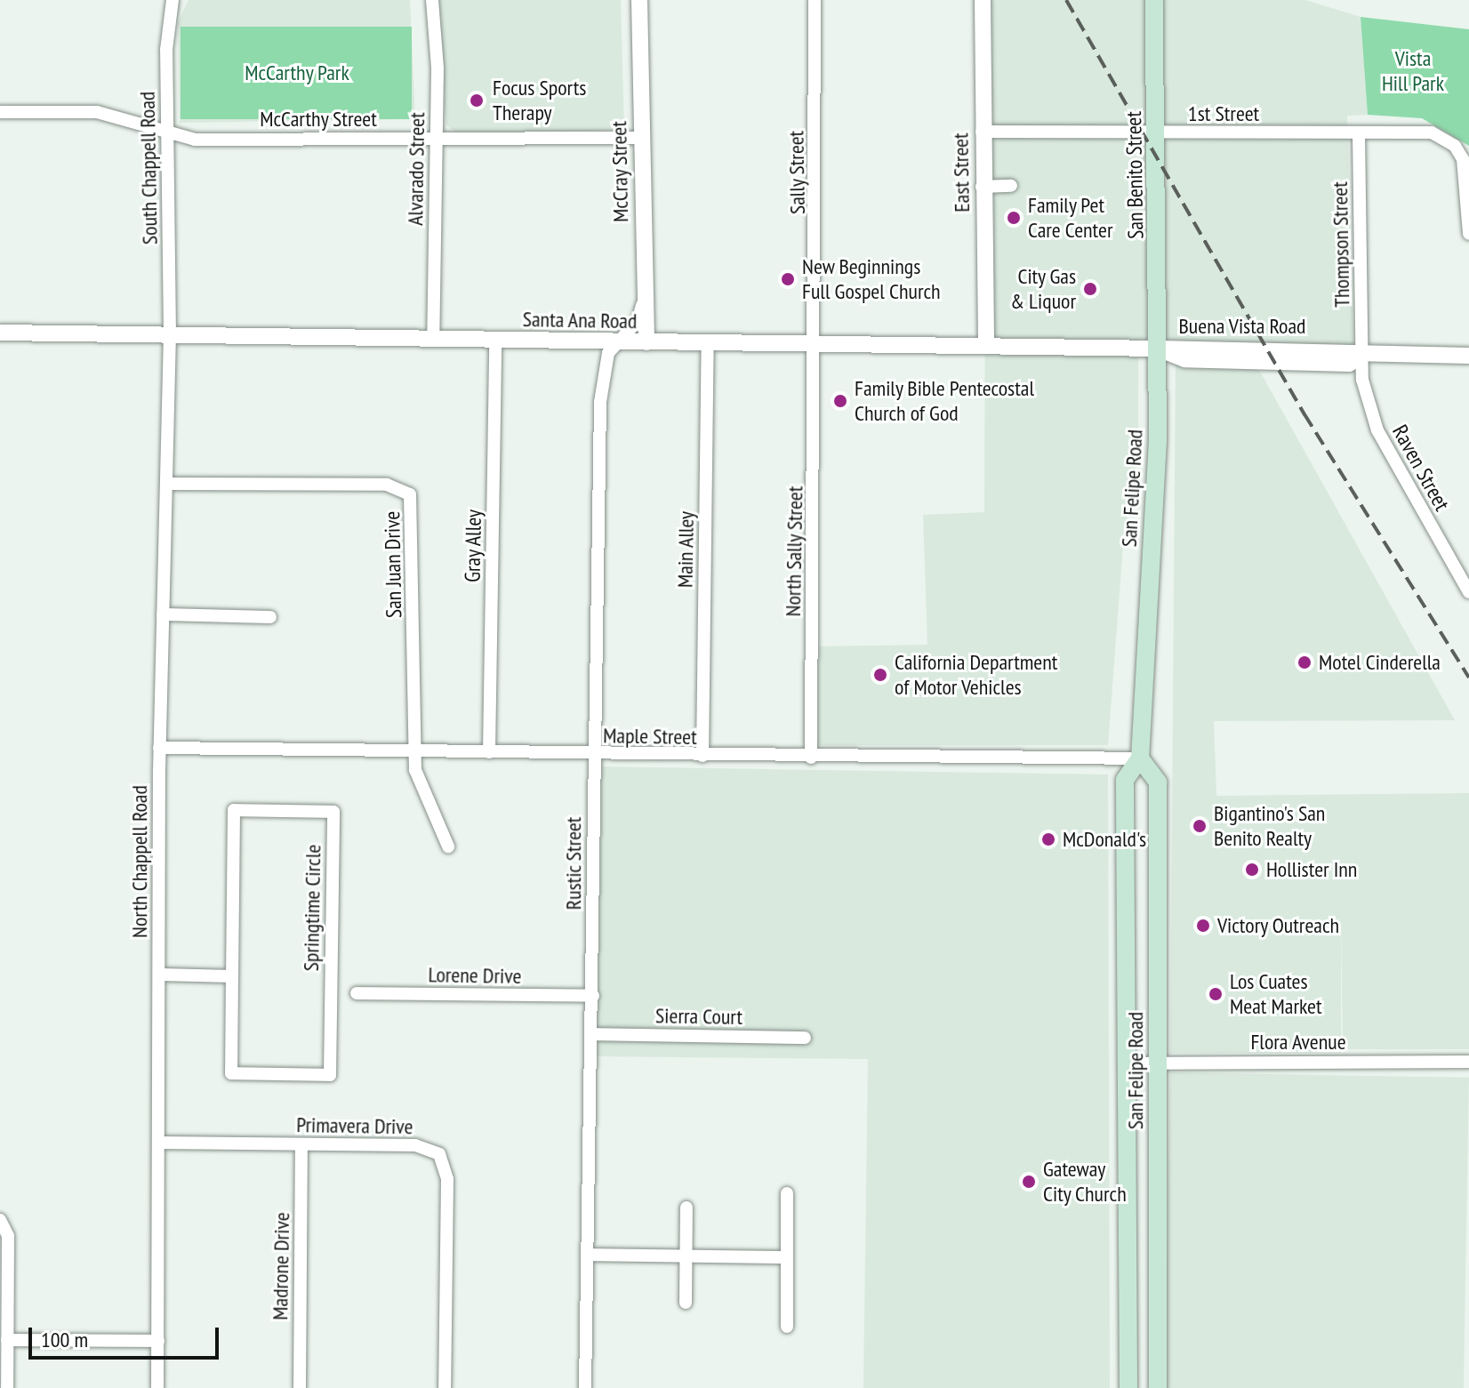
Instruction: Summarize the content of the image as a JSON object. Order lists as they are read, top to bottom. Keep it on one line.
{"streets":{"main road":["San Benito Street","San Felipe Road"],"street":["1st Street","McCarthy Street","South Chappell Road","Alvarado Street","McCray Street","Sally Street","East Street","Thompson Street","Santa Ana Road","Buena Vista Road","Raven Street","Gray Alley","Main Alley","North Sally Street","San Juan Drive","Maple Street","North Chappell Road","Rustic Street","Springtime Circle","Lorene Drive","Sierra Court","Flora Avenue","Primavera Drive","Madrone Drive"]},"crossings":[["1st Street","East Street"],["1st Street","San Benito Street"],["1st Street","Thompson Street"],["McCarthy Street","South Chappell Road"],["McCarthy Street","Alvarado Street"],["McCarthy Street","McCray Street"],["South Chappell Road","Santa Ana Road"],["South Chappell Road","North Chappell Road"],["Alvarado Street","Santa Ana Road"],["McCray Street","Santa Ana Road"],["Sally Street","Santa Ana Road"],["Sally Street","North Sally Street"],["East Street","Santa Ana Road"],["San Benito Street","Santa Ana Road"],["San Benito Street","Buena Vista Road"],["San Benito Street","San Felipe Road"],["Thompson Street","Buena Vista Road"],["Thompson Street","Raven Street"],["Santa Ana Road","Buena Vista Road"],["Santa Ana Road","San Felipe Road"],["Santa Ana Road","Gray Alley"],["Santa Ana Road","Main Alley"],["Santa Ana Road","North Sally Street"],["Santa Ana Road","North Chappell Road"],["Santa Ana Road","Rustic Street"],["Buena Vista Road","Raven Street"],["Buena Vista Road","San Felipe Road"],["San Felipe Road","Maple Street"],["San Felipe Road","Flora Avenue"],["Gray Alley","Maple Street"],["Main Alley","Maple Street"],["North Sally Street","Maple Street"],["San Juan Drive","Maple Street"],["San Juan Drive","North Chappell Road"],["Maple Street","North Chappell Road"],["Maple Street","Rustic Street"],["North Chappell Road","Primavera Drive"],["Rustic Street","Lorene Drive"],["Rustic Street","Sierra Court"],["Primavera Drive","Madrone Drive"]],"parks":["Vista Hill Park","McCarthy Park"],"places":["Focus Sports Therapy","Family Pet Care Center","New Beginnings Full Gospel Church","City Gas & Liquor","Family Bible Pentecostal Church of God","Motel Cinderella","California Department of Motor Vehicles","Bigantino's San Benito Realty","McDonald's","Hollister Inn","Victory Outreach","Los Cuates Meat Market","Gateway City Church"],"scale_bar":"100 m"}
